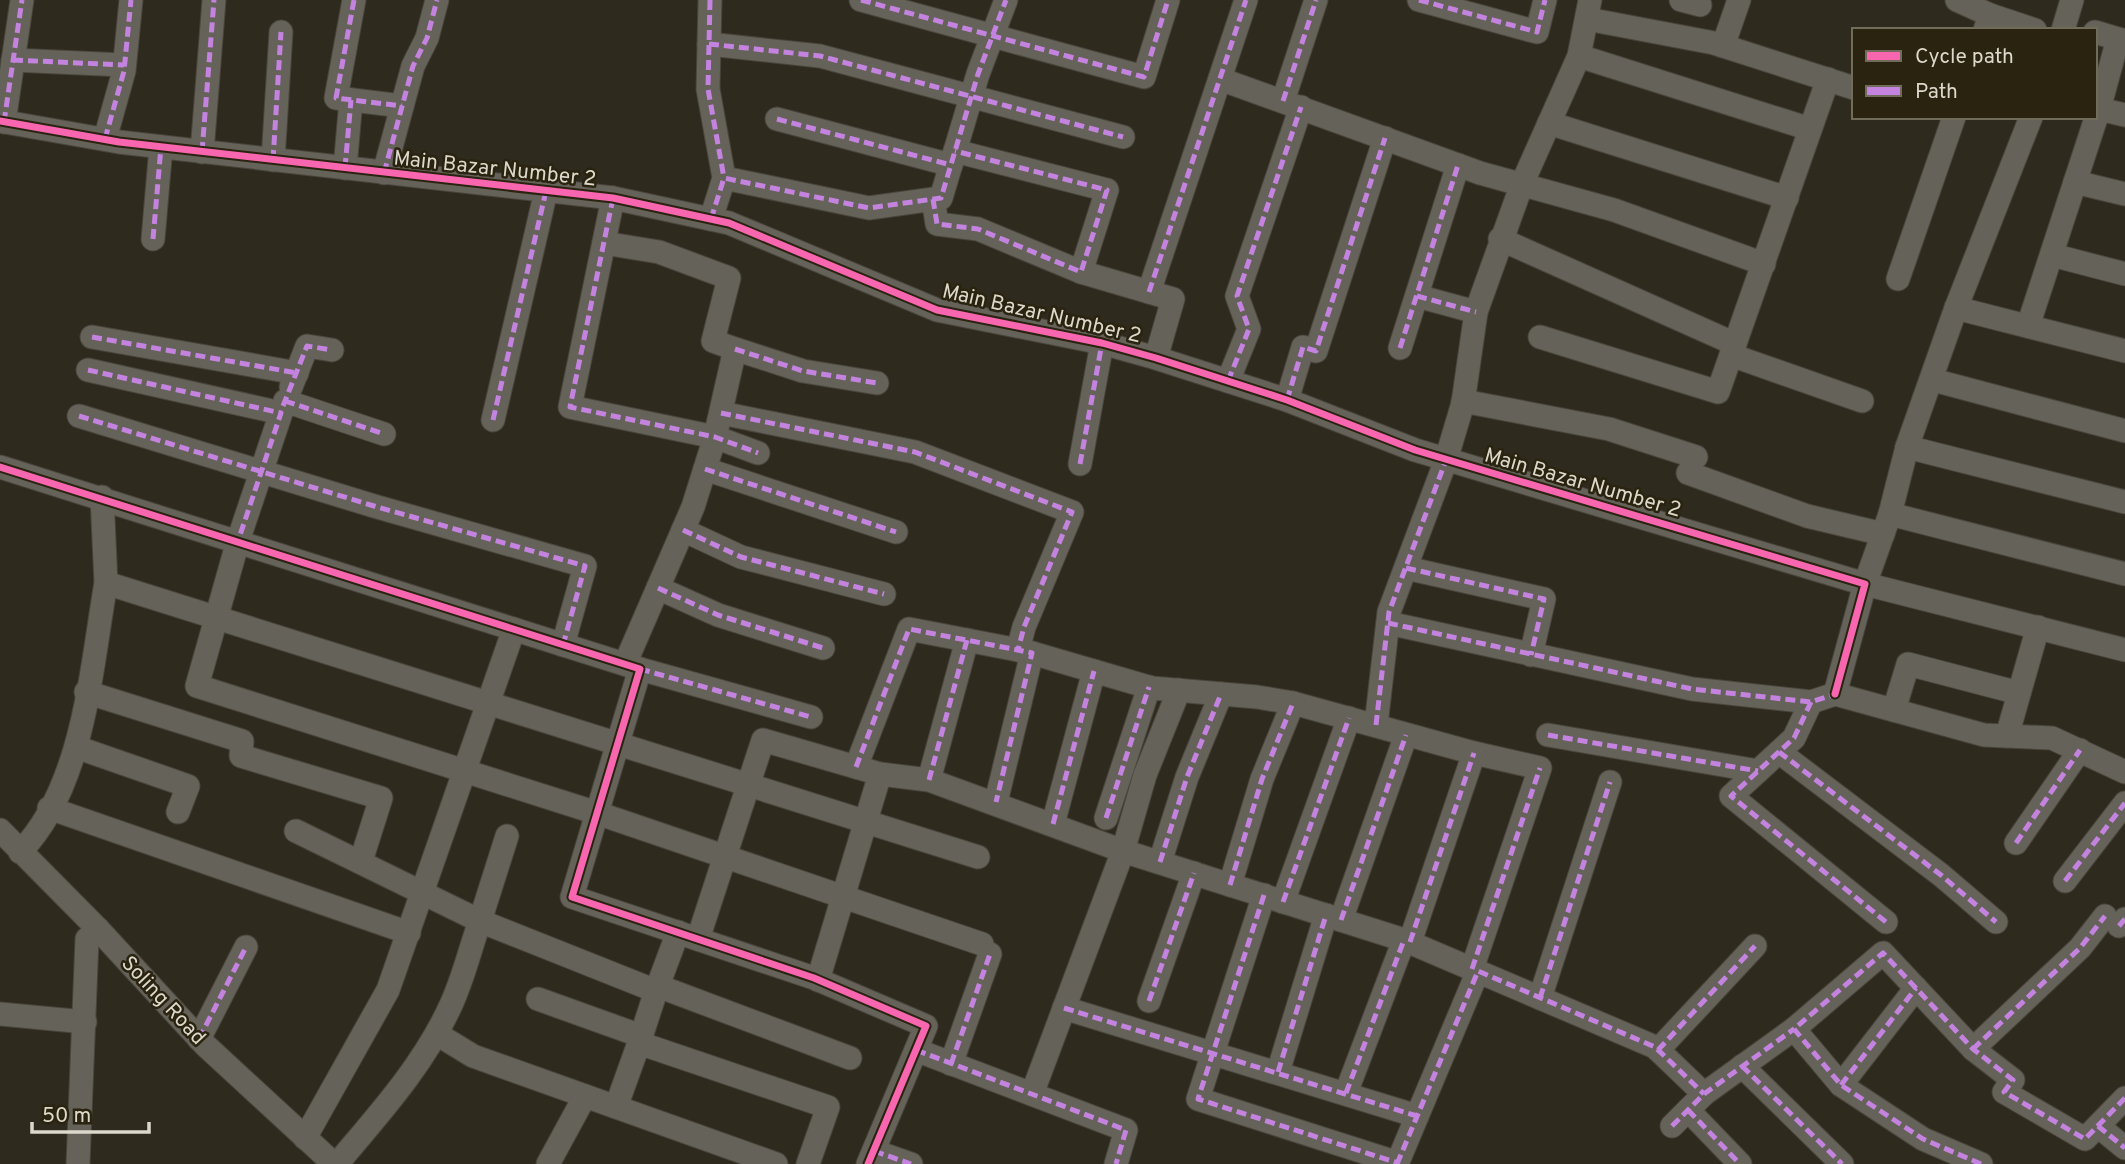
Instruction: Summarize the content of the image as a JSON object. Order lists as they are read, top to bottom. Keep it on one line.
{"streets":{"street":["Main Bazar Number 2","Soling Road"]},"legend":["Cycle path","Path"],"scale_bar":"50 m"}
